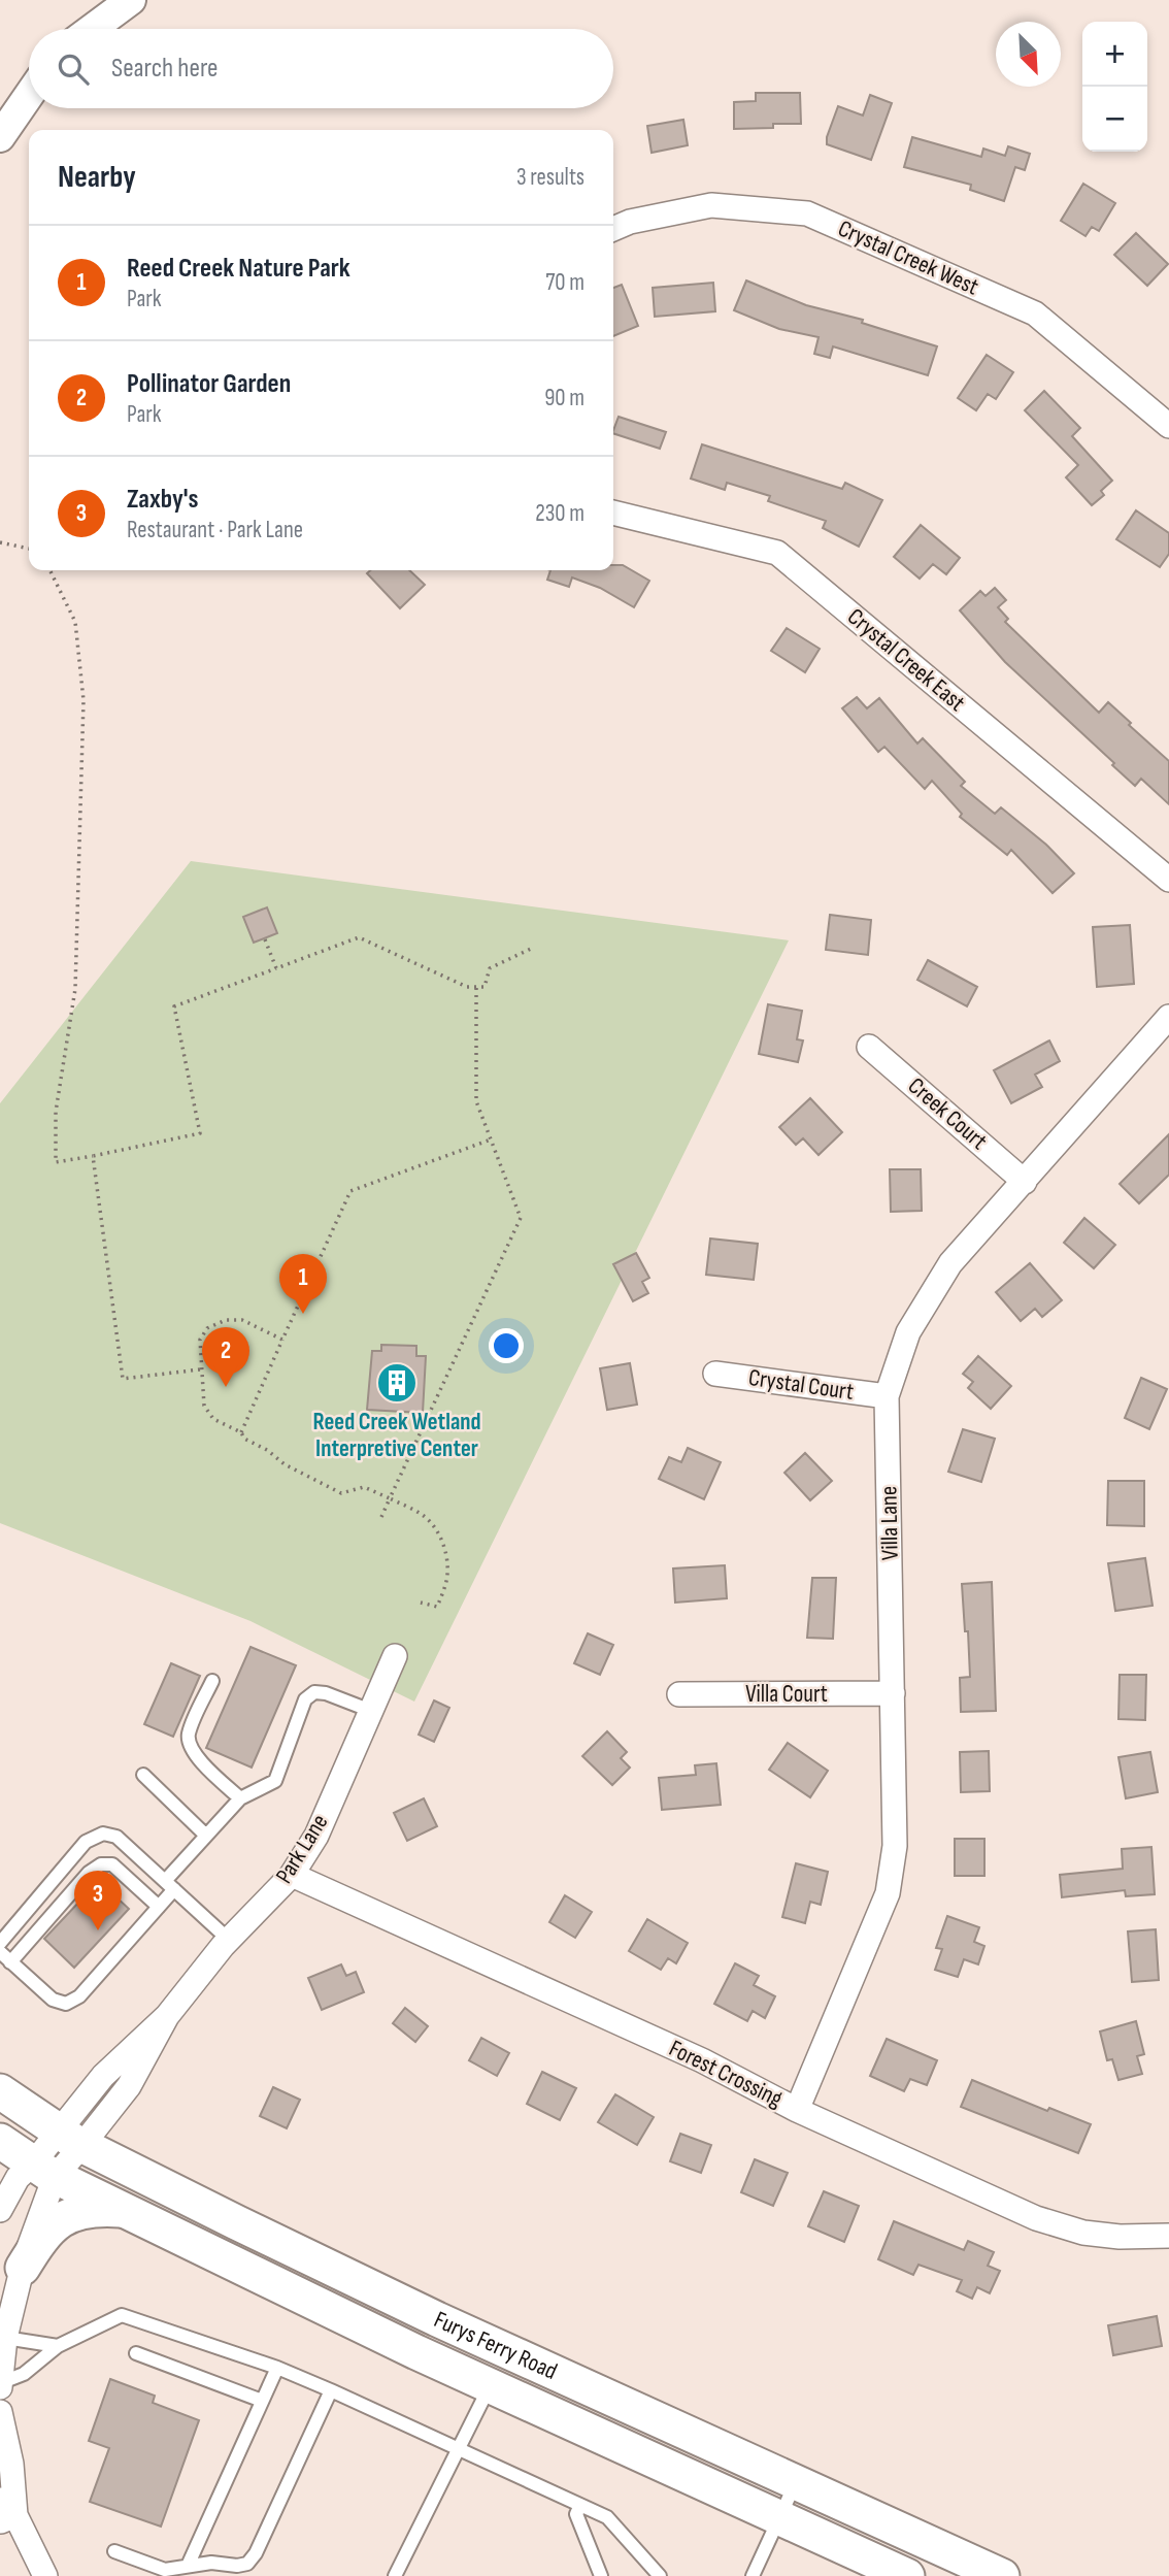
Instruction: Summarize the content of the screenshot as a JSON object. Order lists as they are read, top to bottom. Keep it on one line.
{"streets":{"main road":["Furys Ferry Road"],"street":["Crystal Creek West","Crystal Creek East","Creek Court","Crystal Court","Villa Lane","Villa Court","Park Lane","Forest Crossing"]},"crossings":[["Creek Court","Villa Lane"],["Crystal Court","Villa Lane"],["Villa Lane","Villa Court"],["Villa Lane","Forest Crossing"],["Park Lane","Forest Crossing"],["Park Lane","Furys Ferry Road"]],"places":{"building":["Reed Creek Wetland Interpretive Center"]},"north":"bottom right","page":{"map_buttons":["+","−"],"search":"Search here","heading":["Nearby","3 results"],"list":[{"mark":"1","name":"Reed Creek Nature Park","note":"Park","value":"70 m"},{"mark":"2","name":"Pollinator Garden","note":"Park","value":"90 m"},{"mark":"3","name":"Zaxby's","note":"Restaurant · Park Lane","value":"230 m"}],"pins":["1","2","3"]}}
